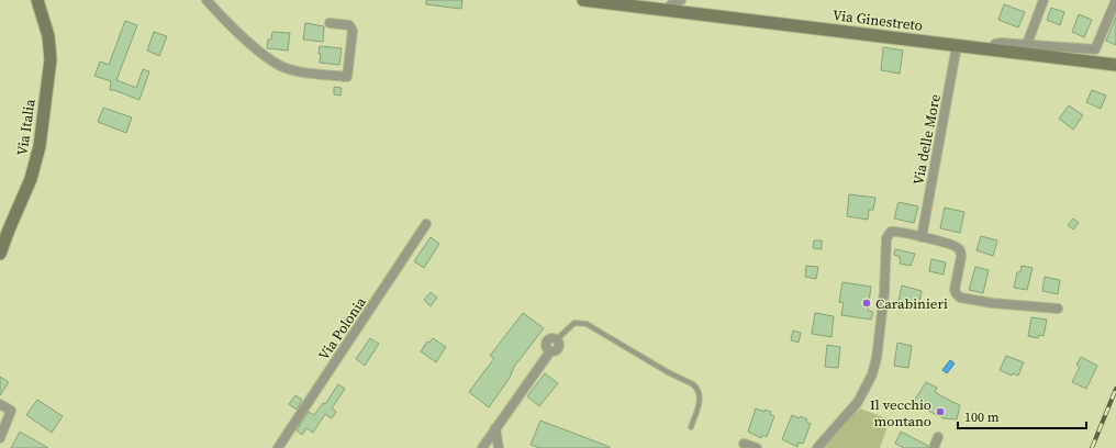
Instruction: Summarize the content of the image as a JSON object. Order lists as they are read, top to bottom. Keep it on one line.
{"streets":{"street":["Via Ginestreto","Via Italia","Via delle More","Via Polonia"]},"crossings":[["Via Ginestreto","Via delle More"]],"places":["Carabinieri","Il vecchio montano"],"scale_bar":"100 m"}
